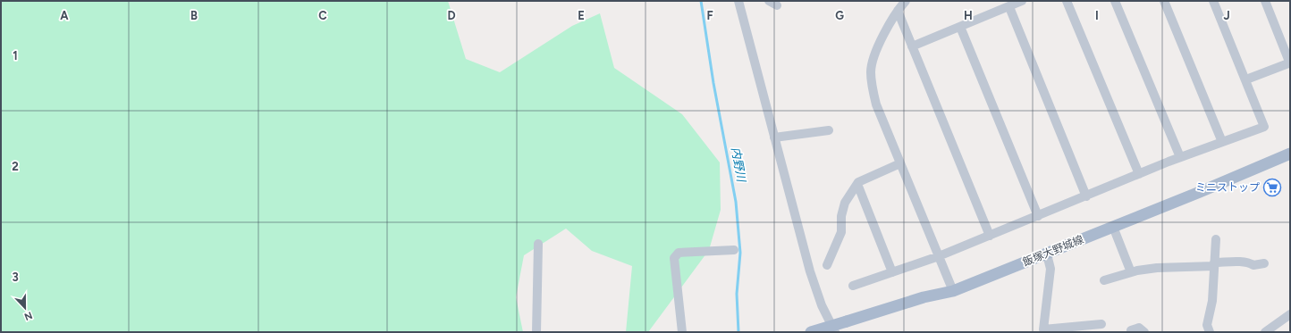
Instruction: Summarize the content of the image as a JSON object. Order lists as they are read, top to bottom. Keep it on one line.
{"streets":{"main road":["飯塚大野城線"]},"water":["内野川"],"places":{"supermarket":["ミニストップ"]},"north":"bottom","grid":{"columns":["A","B","C","D","E","F","G","H","I","J"],"rows":["1","2","3"]}}
